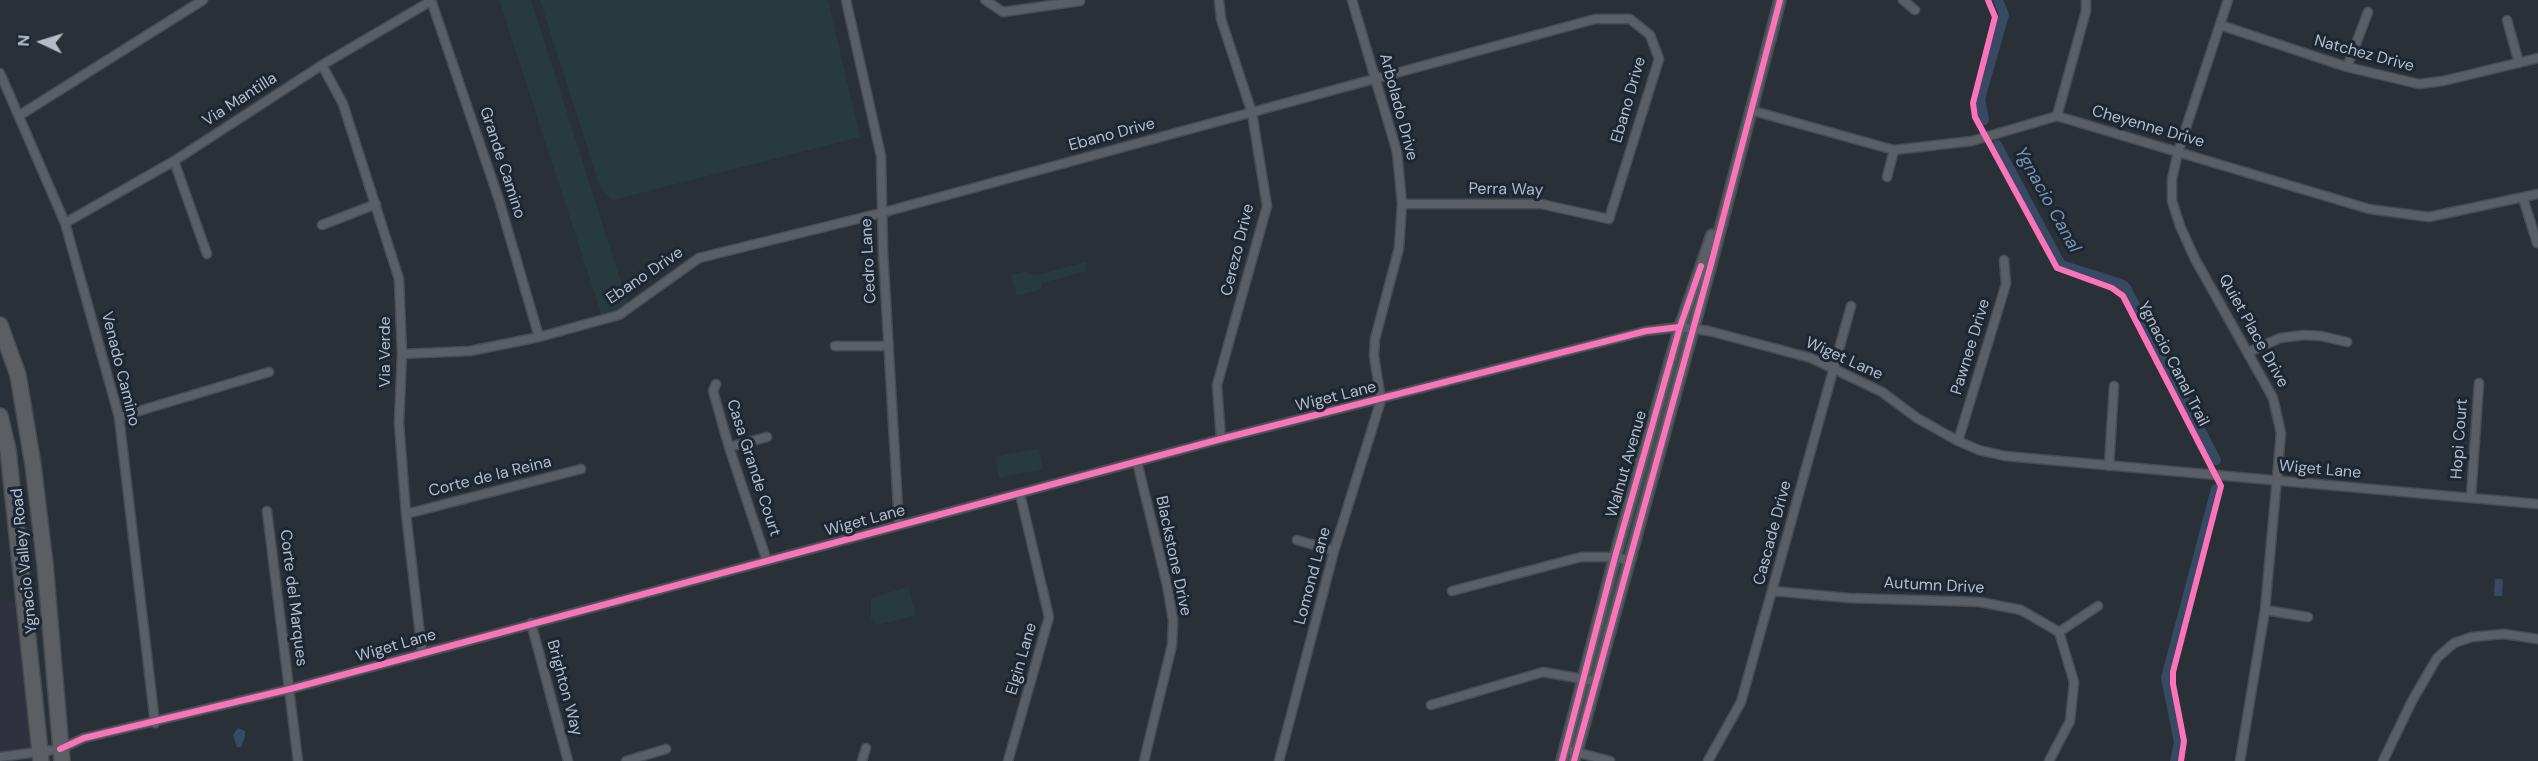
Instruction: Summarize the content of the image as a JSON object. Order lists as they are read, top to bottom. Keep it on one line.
{"streets":{"highway":["Ygnacio Valley Road"],"street":["Natchez Drive","Via Mantilla","Ebano Drive","Arbolado Drive","Cheyenne Drive","Grande Camino","Perra Way","Cerezo Drive","Cedro Lane","Quiet Place Drive","Pawnee Drive","Via Verde","Wiget Lane","Venado Camino","Hopi Court","Walnut Avenue","Casa Grande Court","Corte de la Reina","Cascade Drive","Blackstone Drive","Lomond Lane","Autumn Drive","Corte del Marques","Elgin Lane","Brighton Way"],"cycle path":["Ygnacio Canal Trail"]},"crossings":[["Natchez Drive","Quiet Place Drive"],["Via Mantilla","Grande Camino"],["Via Mantilla","Via Verde"],["Via Mantilla","Venado Camino"],["Ebano Drive","Arbolado Drive"],["Ebano Drive","Grande Camino"],["Ebano Drive","Perra Way"],["Ebano Drive","Cerezo Drive"],["Ebano Drive","Cedro Lane"],["Ebano Drive","Via Verde"],["Arbolado Drive","Perra Way"],["Arbolado Drive","Wiget Lane"],["Arbolado Drive","Lomond Lane"],["Cheyenne Drive","Quiet Place Drive"],["Cerezo Drive","Wiget Lane"],["Cedro Lane","Wiget Lane"],["Quiet Place Drive","Wiget Lane"],["Pawnee Drive","Wiget Lane"],["Via Verde","Wiget Lane"],["Via Verde","Corte de la Reina"],["Wiget Lane","Venado Camino"],["Wiget Lane","Hopi Court"],["Wiget Lane","Walnut Avenue"],["Wiget Lane","Casa Grande Court"],["Wiget Lane","Cascade Drive"],["Wiget Lane","Blackstone Drive"],["Wiget Lane","Ygnacio Valley Road"],["Wiget Lane","Lomond Lane"],["Wiget Lane","Corte del Marques"],["Wiget Lane","Elgin Lane"],["Wiget Lane","Brighton Way"],["Cascade Drive","Autumn Drive"]],"water":["Ygnacio Canal"],"north":"left"}
